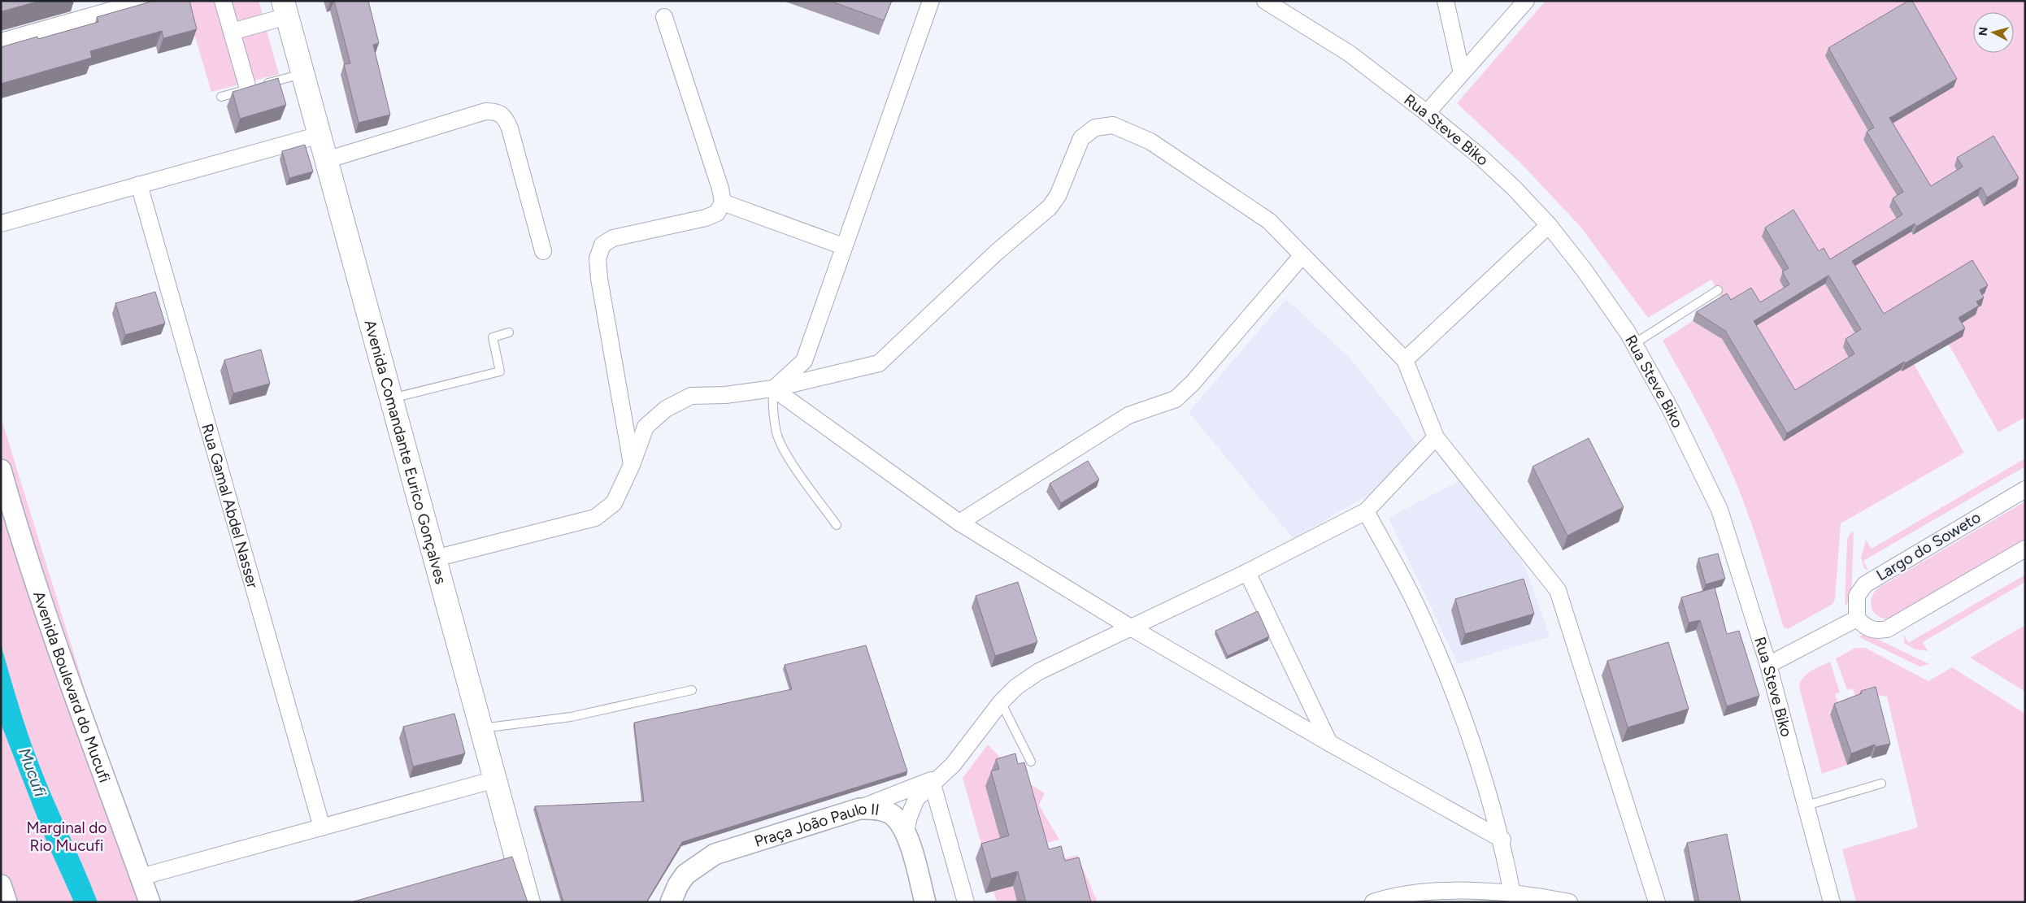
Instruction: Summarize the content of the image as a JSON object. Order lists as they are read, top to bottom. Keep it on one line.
{"streets":{"main road":["Avenida Comandante Eurico Gonçalves"],"street":["Rua Steve Biko","Rua Gamal Abdel Nasser","Largo do Soweto","Avenida Boulevard do Mucufi","Praça João Paulo II"]},"water":["Mucufi"],"parks":["Marginal do Rio Mucufi"],"north":"left"}
